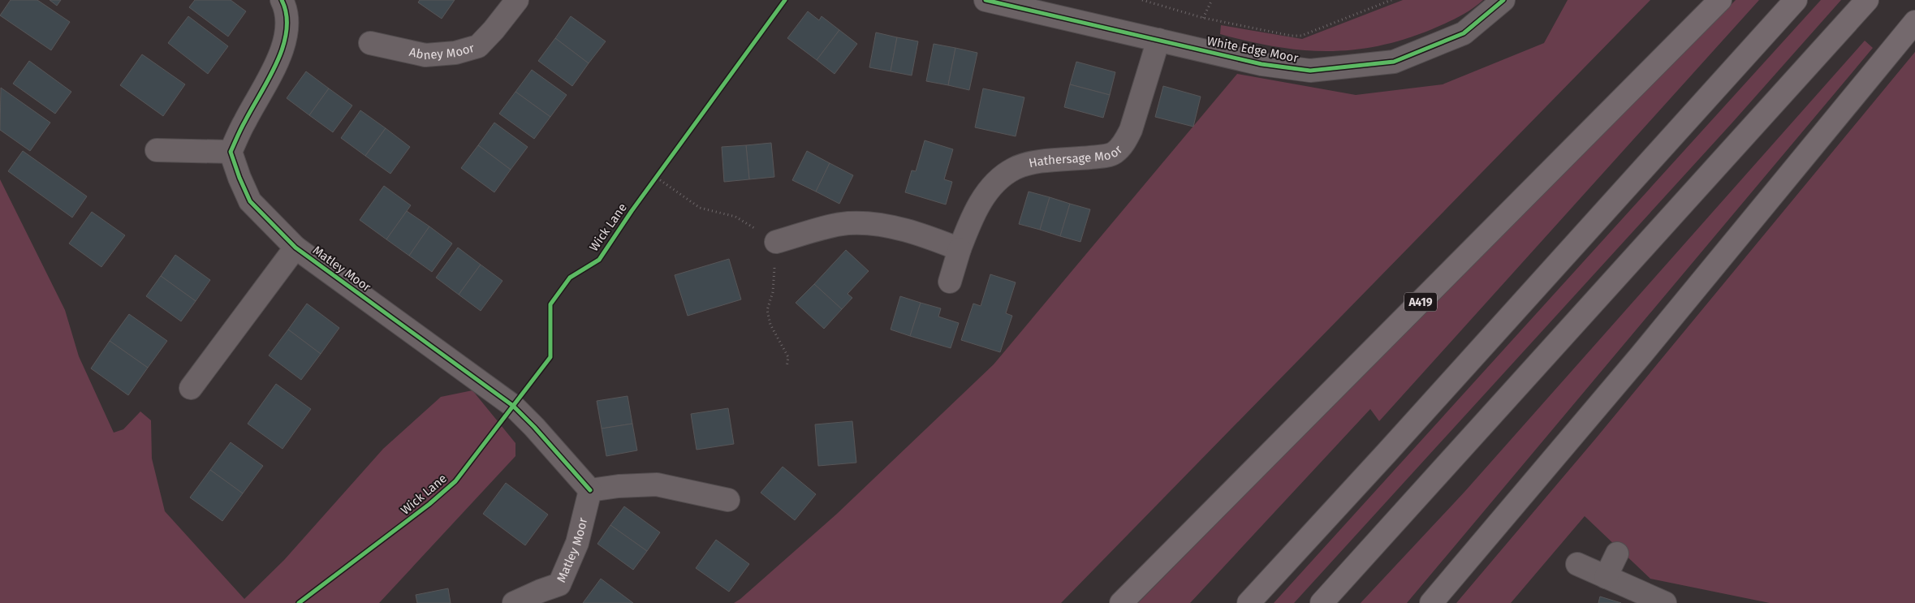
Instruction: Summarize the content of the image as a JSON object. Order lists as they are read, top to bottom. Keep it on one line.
{"streets":{"highway":["A419"],"street":["Abney Moor","White Edge Moor","Hathersage Moor","Matley Moor"],"cycle path":["Wick Lane"]},"crossings":[["White Edge Moor","Hathersage Moor"]]}
